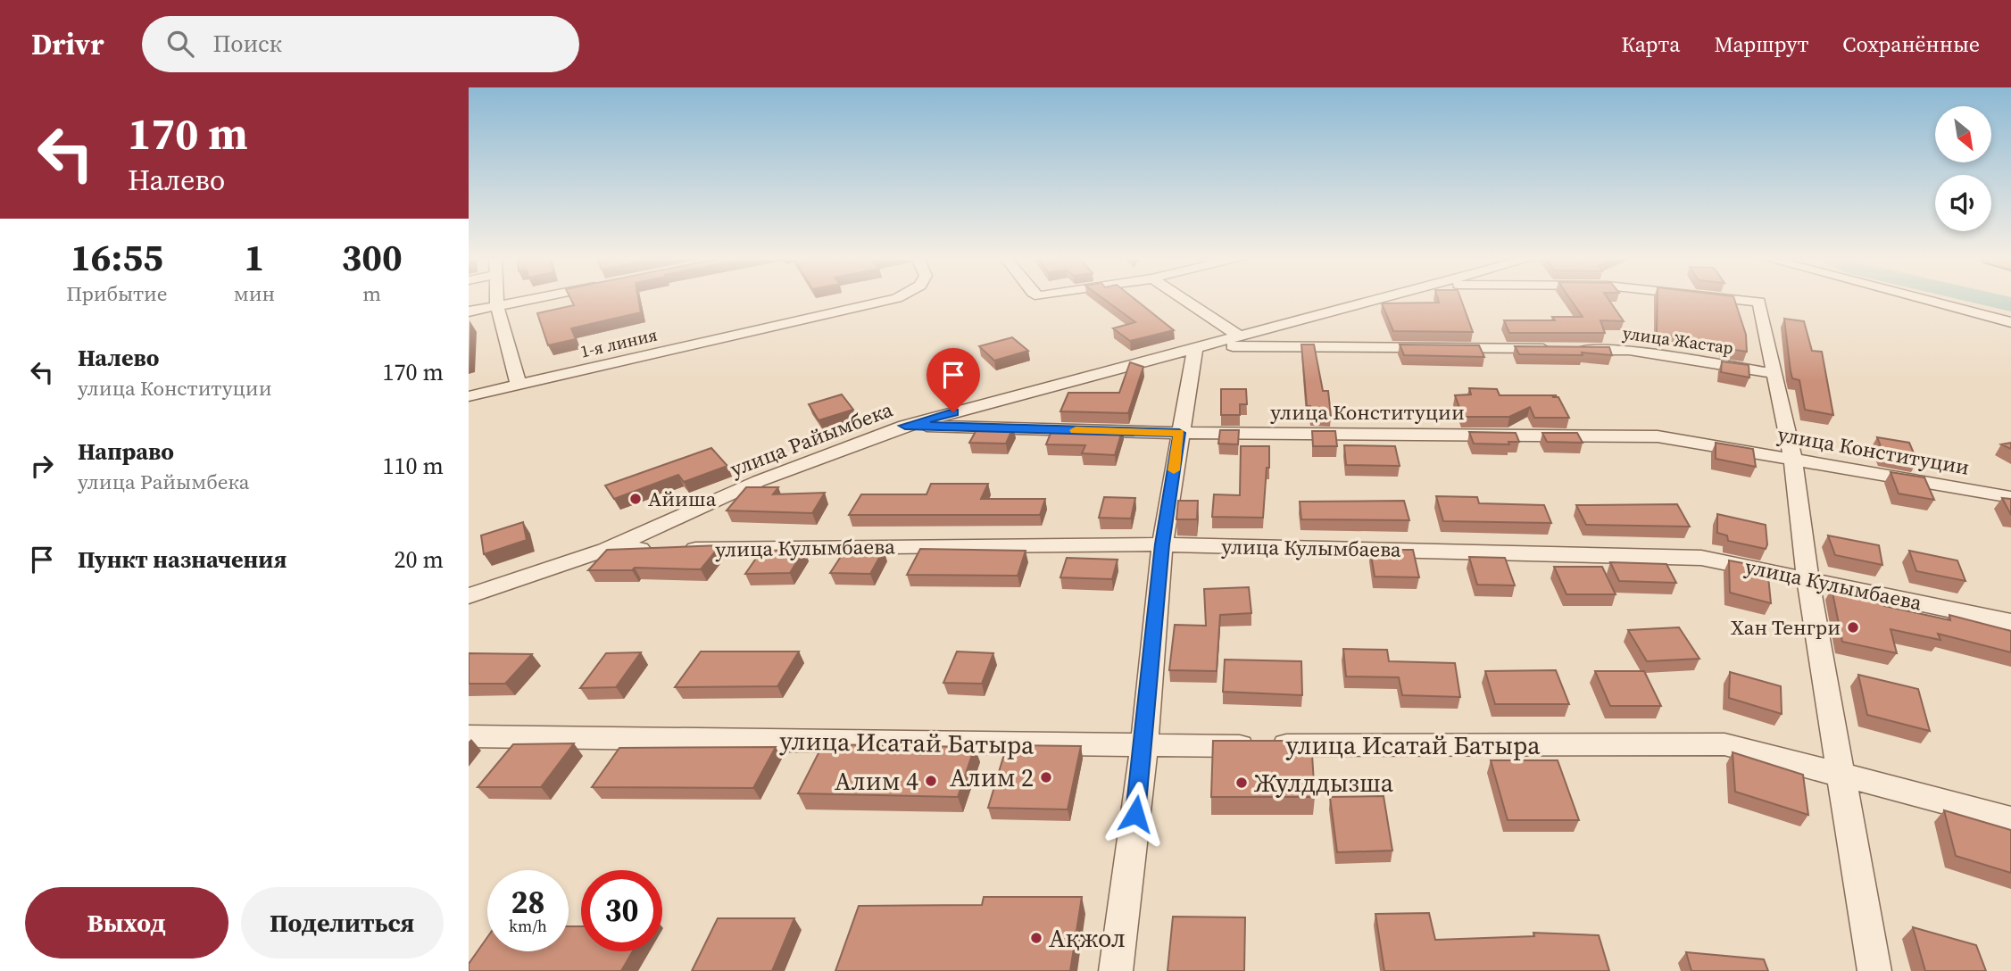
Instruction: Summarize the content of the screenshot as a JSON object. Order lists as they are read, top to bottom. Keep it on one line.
{"streets":{"street":["улица Жастар","1-я линия","улица Конституции","улица Райымбека","улица Кулымбаева","улица Исатай Батыра"]},"crossings":[["улица Жастар","улица Райымбека"],["улица Конституции","улица Райымбека"]],"places":["Айиша","Хан Тенгри","Алим 2","Алим 4","Жулддызша","Ақжол"],"north":"bottom right","page":{"header":"Drivr","search":"Поиск","nav":["Карта","Маршрут","Сохранённые"],"turn":["170 m","Налево"],"eta":["16:55","Прибытие","1","мин","300","m"],"list":[{"name":"Налево","note":"улица Конституции","value":"170 m"},{"name":"Направо","note":"улица Райымбека","value":"110 m"},{"name":"Пункт назначения","value":"20 m"}],"speed":"28 km/h","limit":"30","buttons":["Выход","Поделиться"]}}
